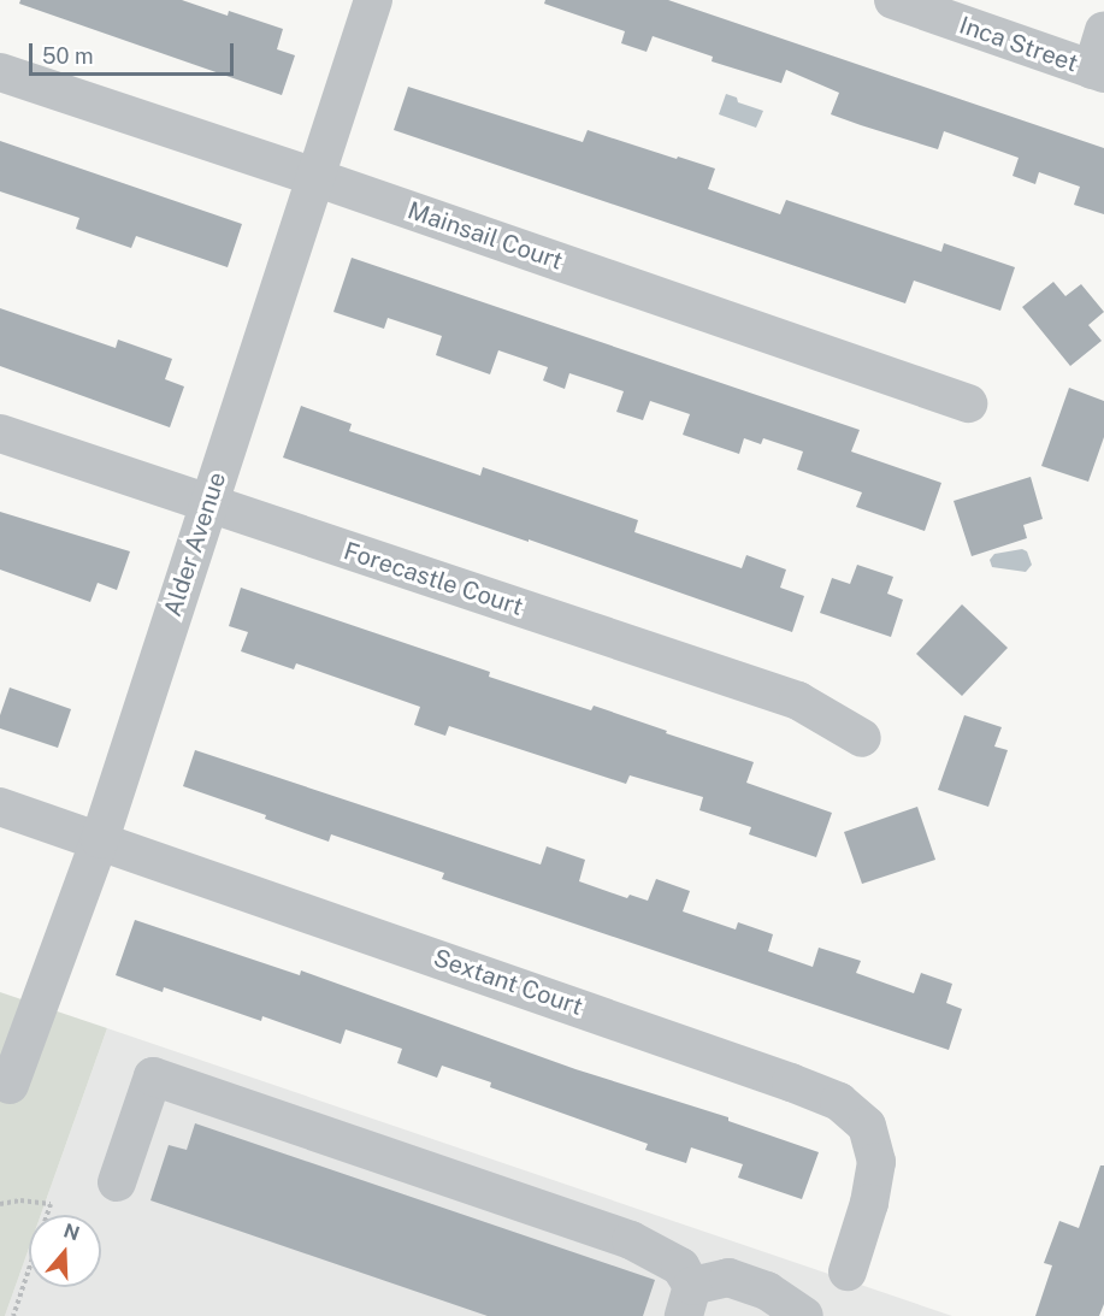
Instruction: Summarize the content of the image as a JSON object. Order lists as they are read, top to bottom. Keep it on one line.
{"streets":{"street":["Inca Street","Mainsail Court","Alder Avenue","Forecastle Court","Sextant Court"]},"crossings":[["Mainsail Court","Alder Avenue"],["Alder Avenue","Forecastle Court"],["Alder Avenue","Sextant Court"]],"scale_bar":"50 m","north":"top"}
